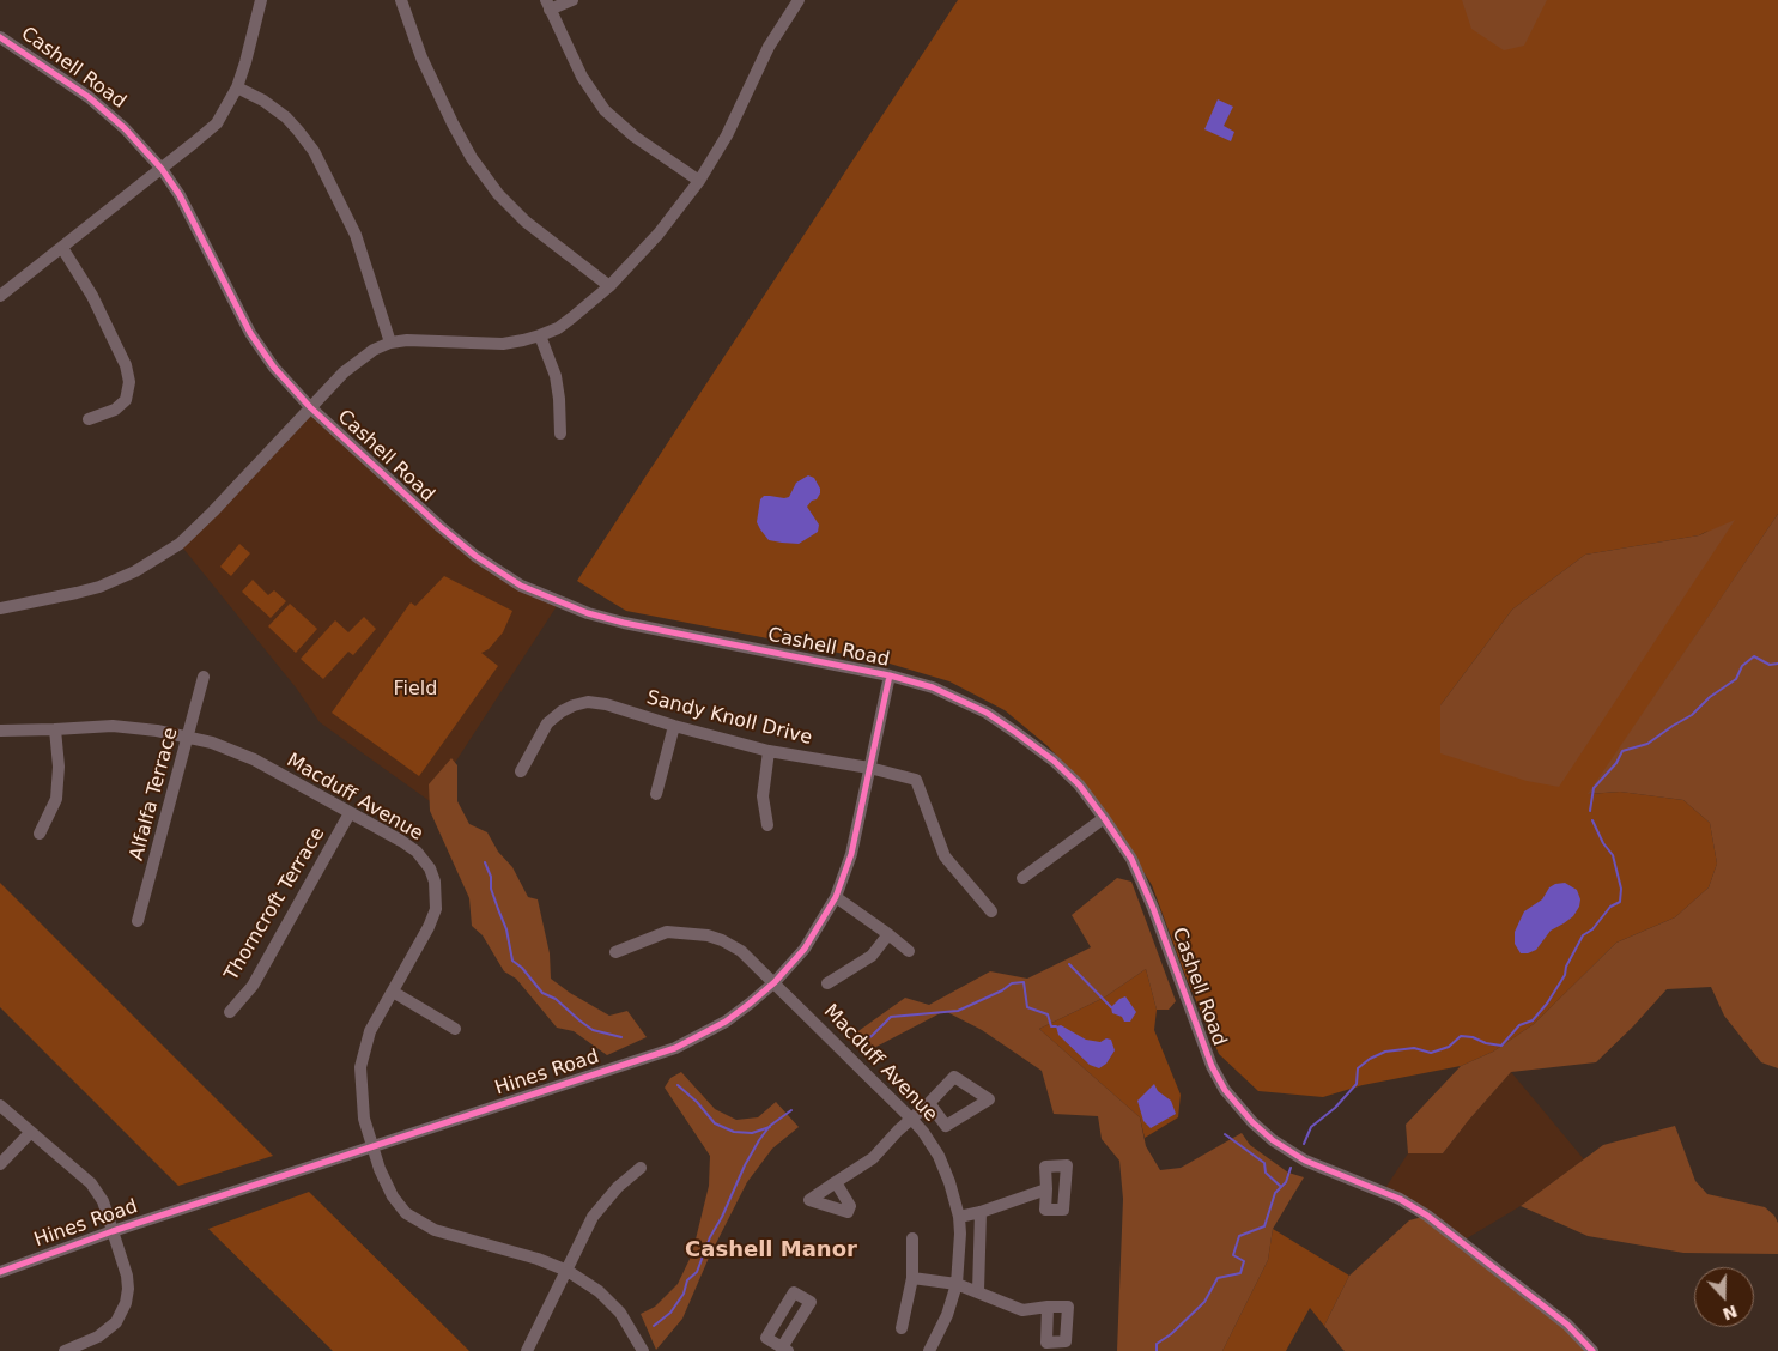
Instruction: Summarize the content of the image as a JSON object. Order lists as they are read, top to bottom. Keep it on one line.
{"streets":{"street":["Cashell Road","Sandy Knoll Drive","Alfalfa Terrace","Macduff Avenue","Thorncroft Terrace","Hines Road"]},"crossings":[["Cashell Road","Hines Road"],["Sandy Knoll Drive","Hines Road"],["Alfalfa Terrace","Macduff Avenue"],["Macduff Avenue","Thorncroft Terrace"],["Macduff Avenue","Hines Road"]],"districts":["Cashell Manor"],"parks":["Field"],"north":"bottom"}
